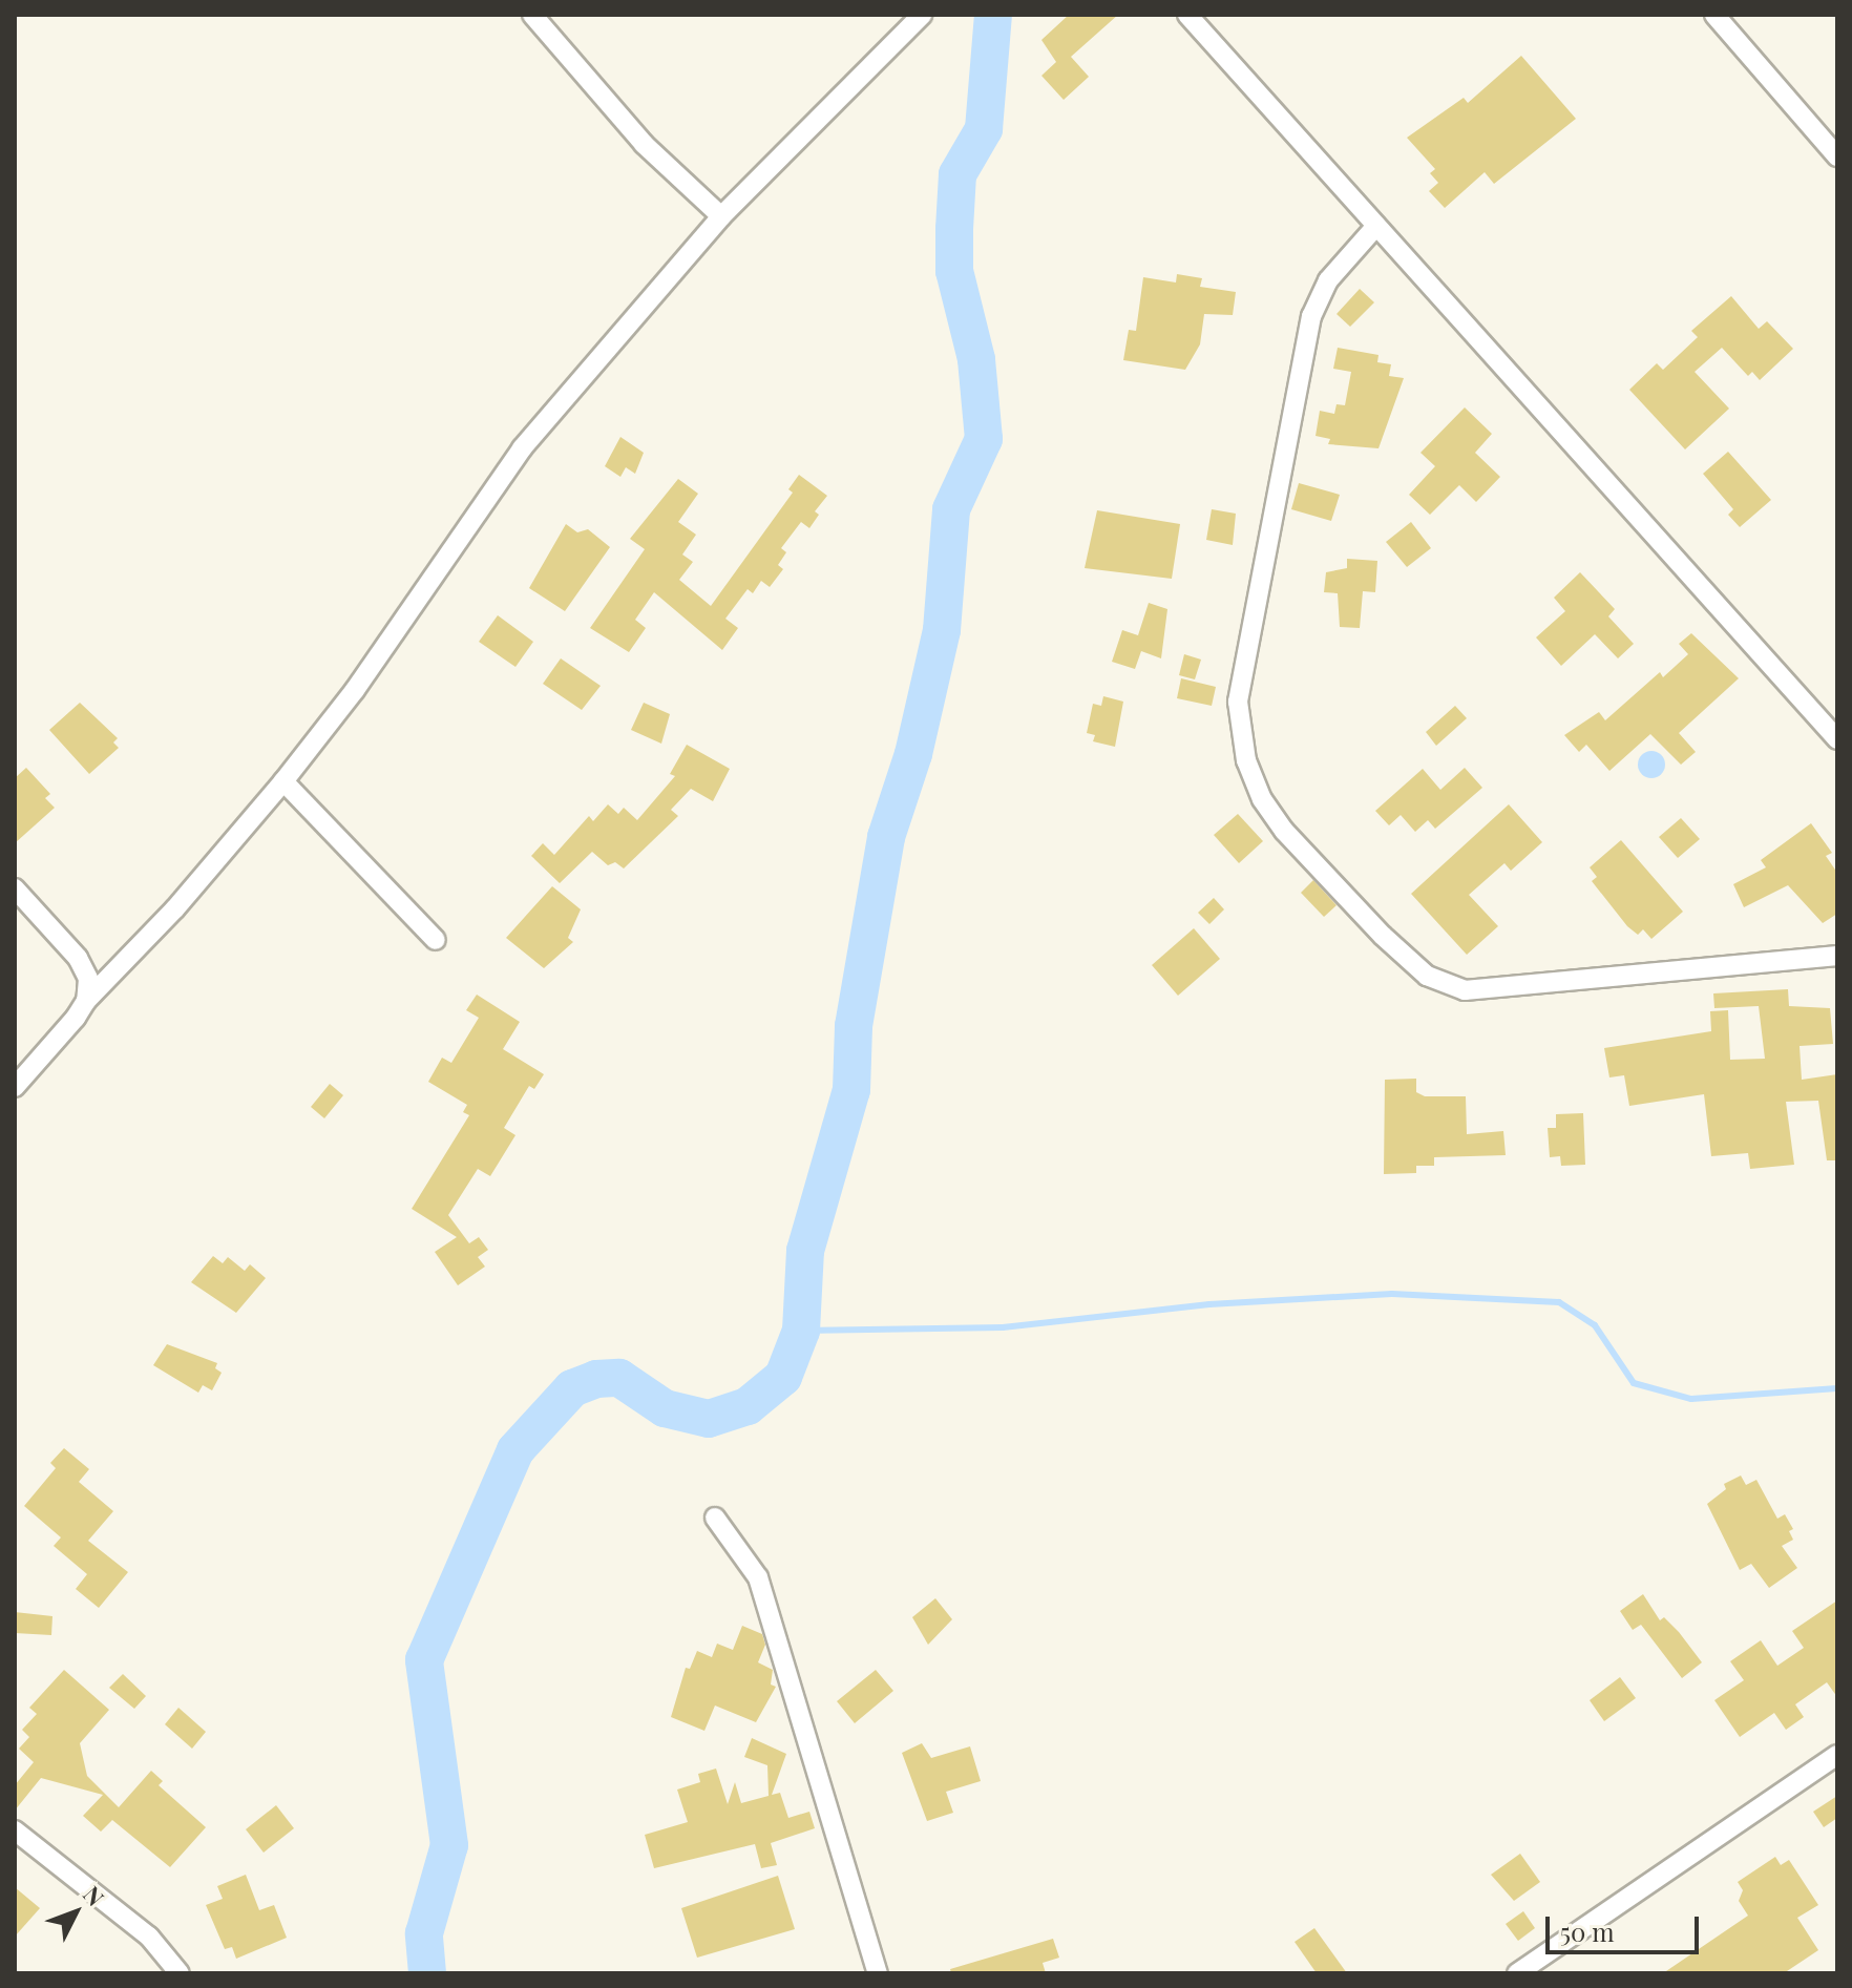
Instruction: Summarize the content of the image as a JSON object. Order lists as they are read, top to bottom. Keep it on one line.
{"scale_bar":"50 m","north":"top right"}
